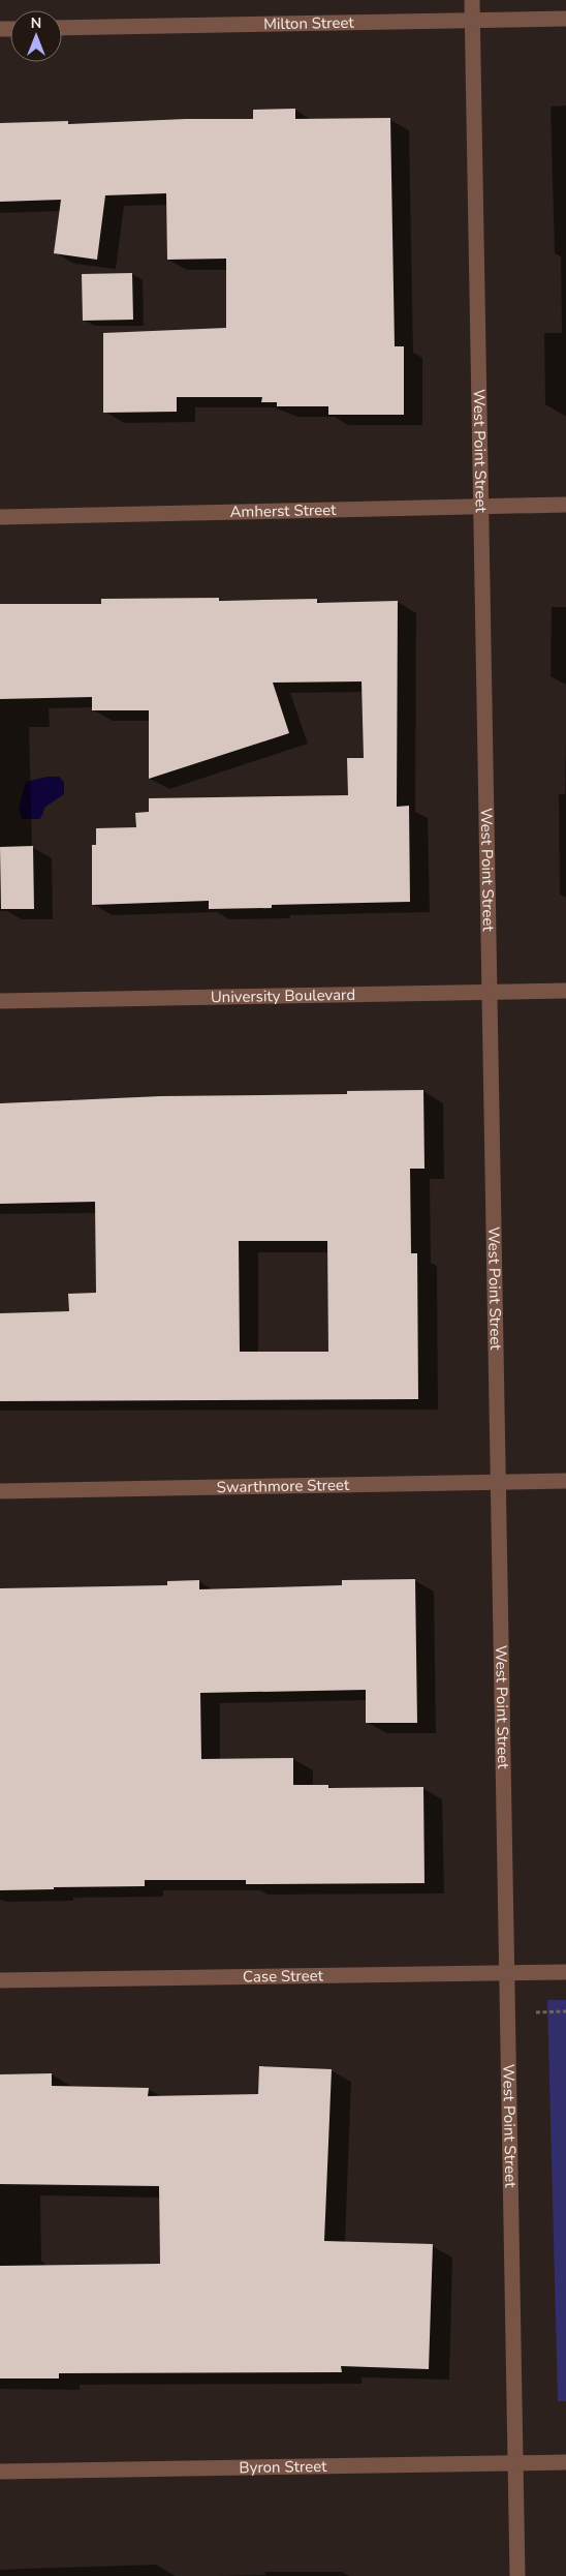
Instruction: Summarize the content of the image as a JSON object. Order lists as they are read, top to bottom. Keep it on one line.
{"streets":{"street":["Milton Street","West Point Street","Amherst Street","University Boulevard","Swarthmore Street","Case Street","Byron Street"]},"crossings":[["Milton Street","West Point Street"],["West Point Street","Amherst Street"],["West Point Street","University Boulevard"],["West Point Street","Swarthmore Street"],["West Point Street","Case Street"],["West Point Street","Byron Street"]],"north":"top"}
